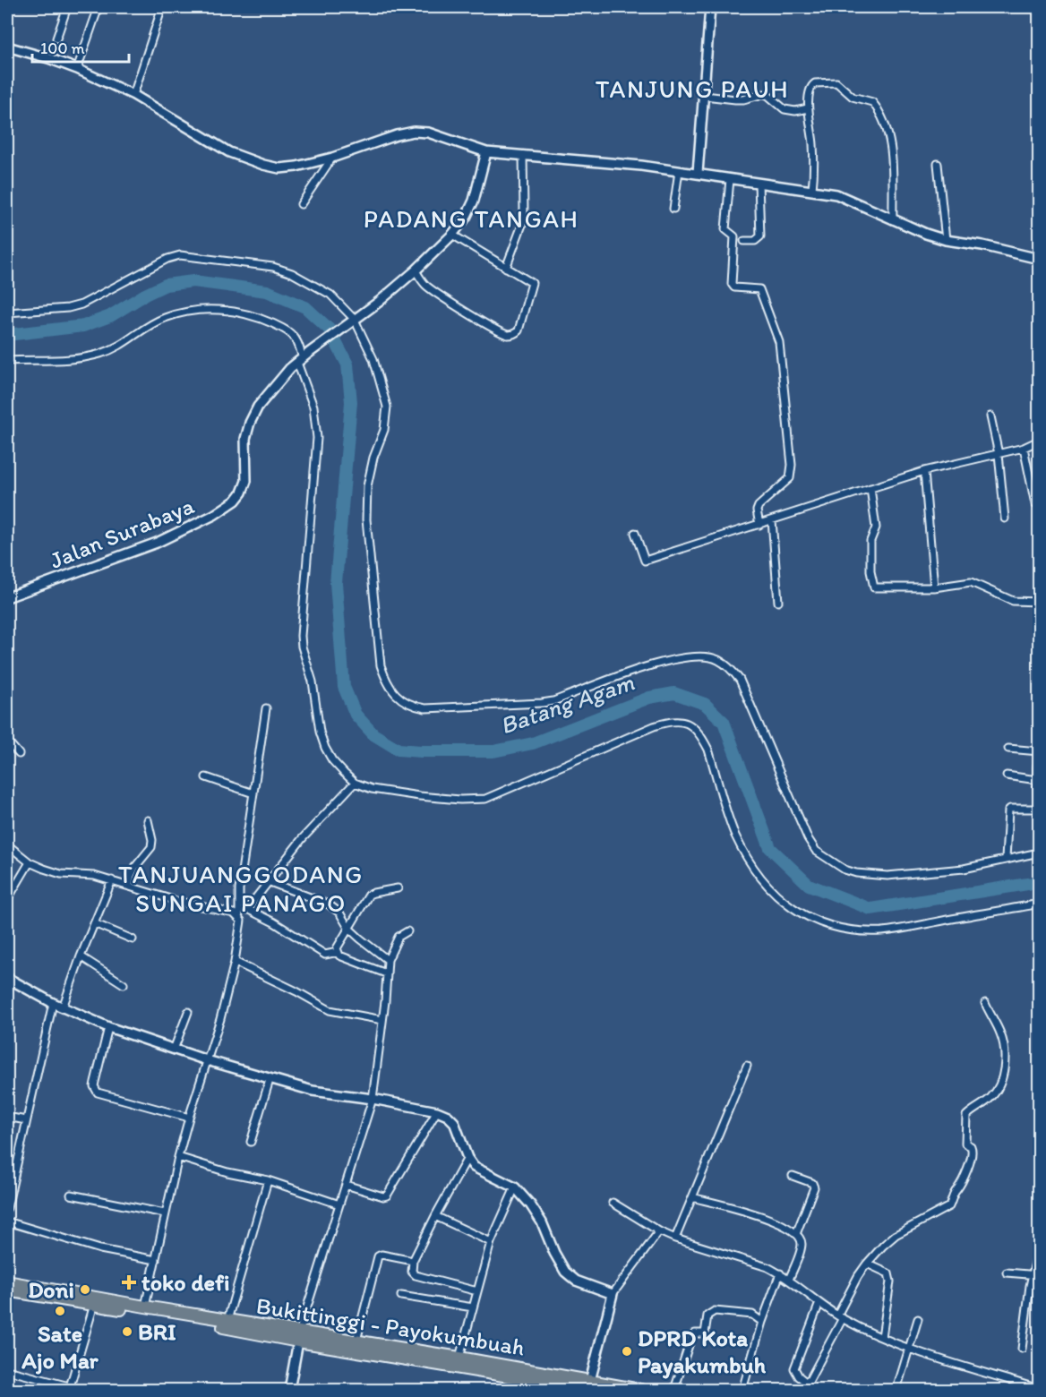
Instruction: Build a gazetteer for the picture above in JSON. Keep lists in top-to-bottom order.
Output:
{
  "streets": {
    "highway": ["Bukittinggi - Payokumbuah"],
    "street": ["Jalan Surabaya"]
  },
  "districts": ["TANJUNG PAUH", "PADANG TANGAH", "TANJUANGGODANG SUNGAI PANAGO"],
  "water": ["Batang Agam"],
  "places": {
    "health": ["toko defi"],
    "other": [
      "Doni",
      "Sate Ajo Mar",
      "BRI",
      "DPRD Kota Payakumbuh"
    ]
  },
  "scale_bar": "100 m"
}
